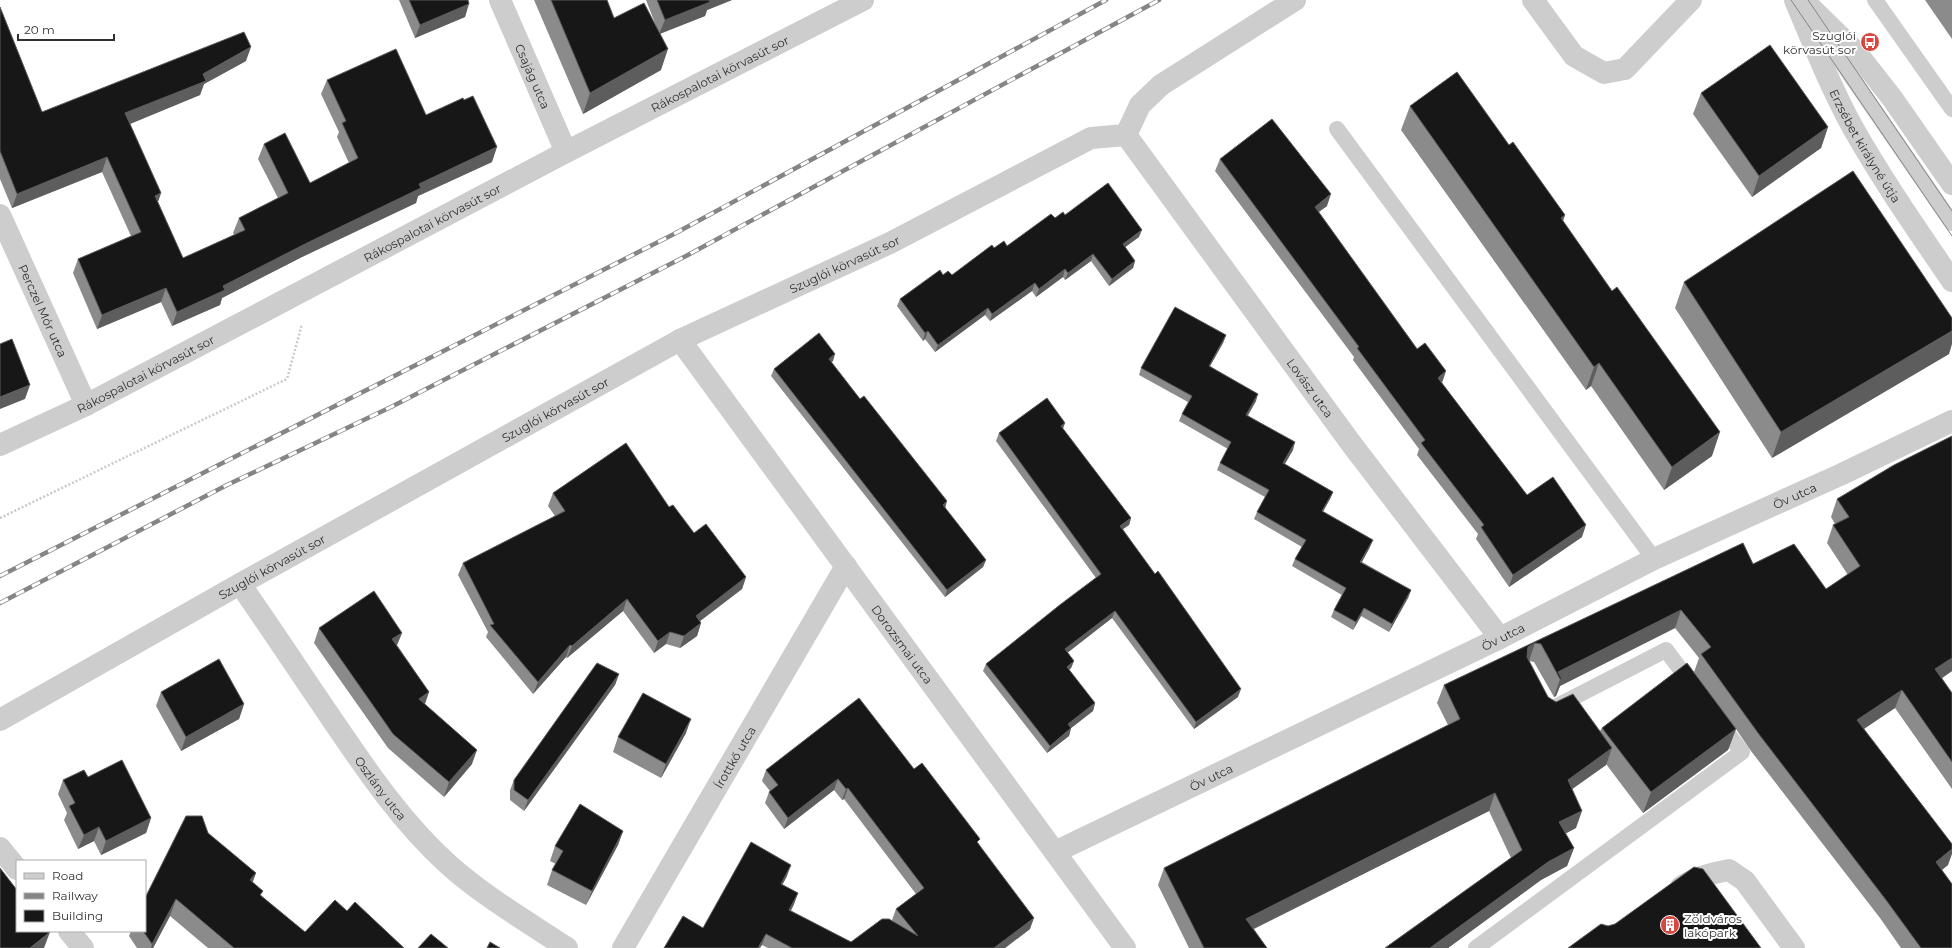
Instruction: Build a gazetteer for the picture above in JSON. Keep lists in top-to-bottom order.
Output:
{
  "streets": {
    "street": [
      "Rákospalotai körvasút sor",
      "Csajág utca",
      "Erzsébet királyné útja",
      "Szuglói körvasút sor",
      "Perczel Mór utca",
      "Lovász utca",
      "Öv utca",
      "Dorozsmai utca",
      "Írottkő utca",
      "Oszlány utca"
    ]
  },
  "crossings": [
    ["Rákospalotai körvasút sor", "Csajág utca"],
    ["Rákospalotai körvasút sor", "Perczel Mór utca"],
    ["Szuglói körvasút sor", "Lovász utca"],
    ["Szuglói körvasút sor", "Dorozsmai utca"],
    ["Szuglói körvasút sor", "Oszlány utca"],
    ["Lovász utca", "Öv utca"],
    ["Öv utca", "Dorozsmai utca"],
    ["Dorozsmai utca", "Írottkő utca"]
  ],
  "places": {
    "bus stop": ["Szuglói körvasút sor"],
    "building": ["Zöldváros lakópark"]
  },
  "legend": ["Road", "Railway", "Building"],
  "scale_bar": "20 m"
}
